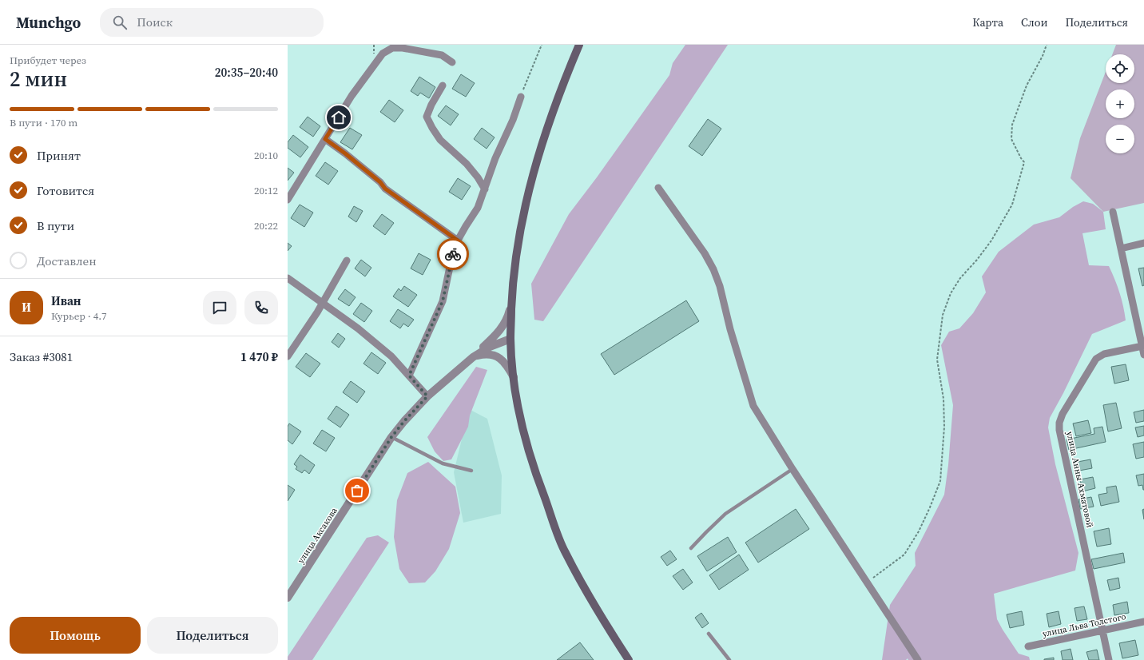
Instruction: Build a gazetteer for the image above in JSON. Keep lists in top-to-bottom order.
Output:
{
  "streets": {
    "street": ["улица Анны Ахматовой", "улица Аксакова", "улица Льва Толстого"]
  },
  "crossings": [
    ["улица Анны Ахматовой", "улица Льва Толстого"]
  ],
  "page": {
    "header": "Munchgo",
    "search": "Поиск",
    "nav": ["Карта", "Слои", "Поделиться"],
    "heading": ["2 мин", "Прибудет через", "20:35–20:40"],
    "panel": [
      "Иван",
      "Курьер · 4.7",
      "Заказ #3081",
      "1 470 ₽"
    ],
    "map_buttons": ["+", "−"],
    "bar": "В пути · 170 m",
    "list": [
      ["Принят", "20:10"],
      ["Готовится", "20:12"],
      ["В пути", "20:22"],
      "Доставлен"
    ],
    "round": "И",
    "buttons": ["Помощь", "Поделиться"]
  }
}
